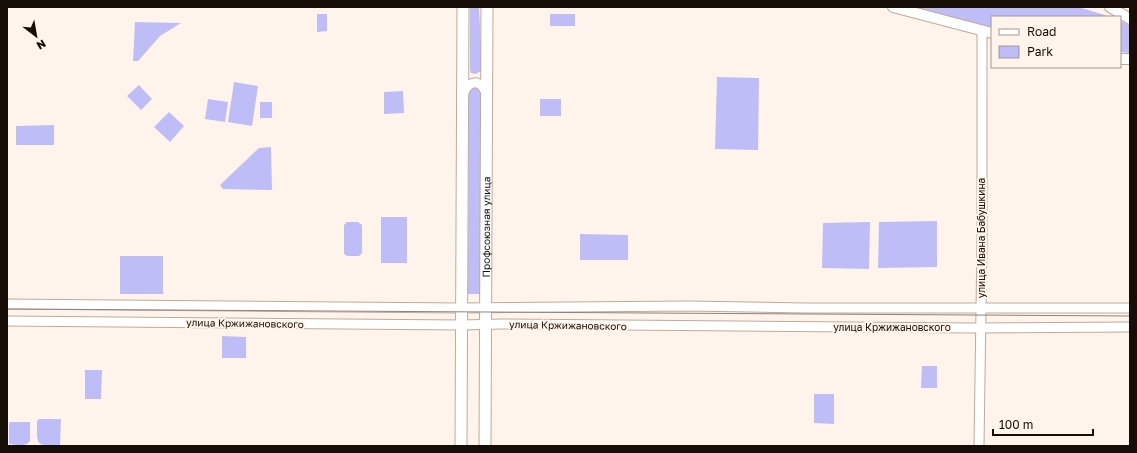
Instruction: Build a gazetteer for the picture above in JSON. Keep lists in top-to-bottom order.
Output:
{
  "streets": {
    "main road": ["Профсоюзная улица"],
    "street": ["улица Ивана Бабушкина", "улица Кржижановского"]
  },
  "crossings": [
    ["Профсоюзная улица", "улица Кржижановского"],
    ["улица Ивана Бабушкина", "улица Кржижановского"]
  ],
  "legend": ["Road", "Park"],
  "scale_bar": "100 m",
  "north": "bottom right"
}
